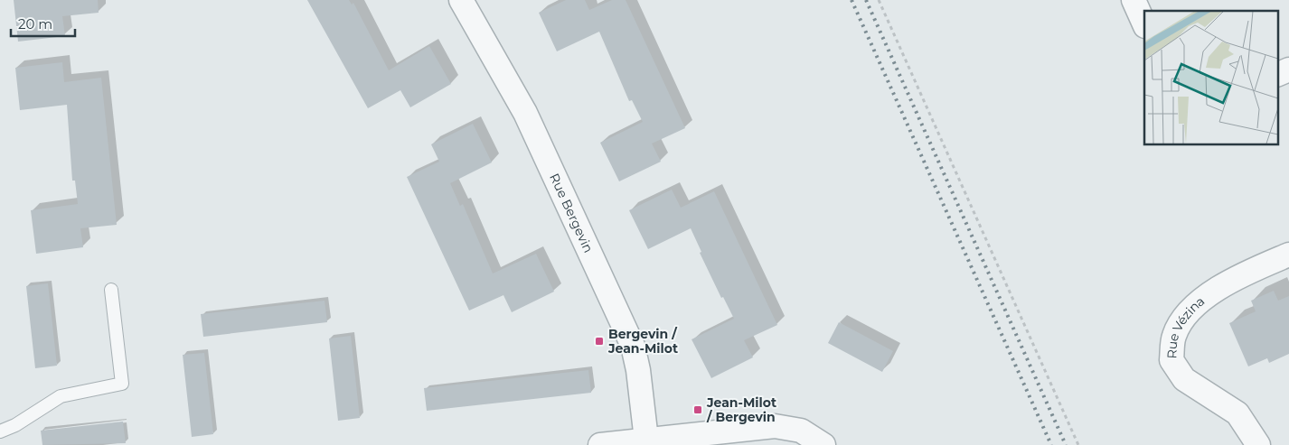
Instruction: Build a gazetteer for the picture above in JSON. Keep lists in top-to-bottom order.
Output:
{
  "streets": {
    "street": ["Rue Bergevin", "Rue Vézina"]
  },
  "places": {
    "transit": ["Bergevin / Jean-Milot", "Jean-Milot / Bergevin"]
  },
  "scale_bar": "20 m"
}
